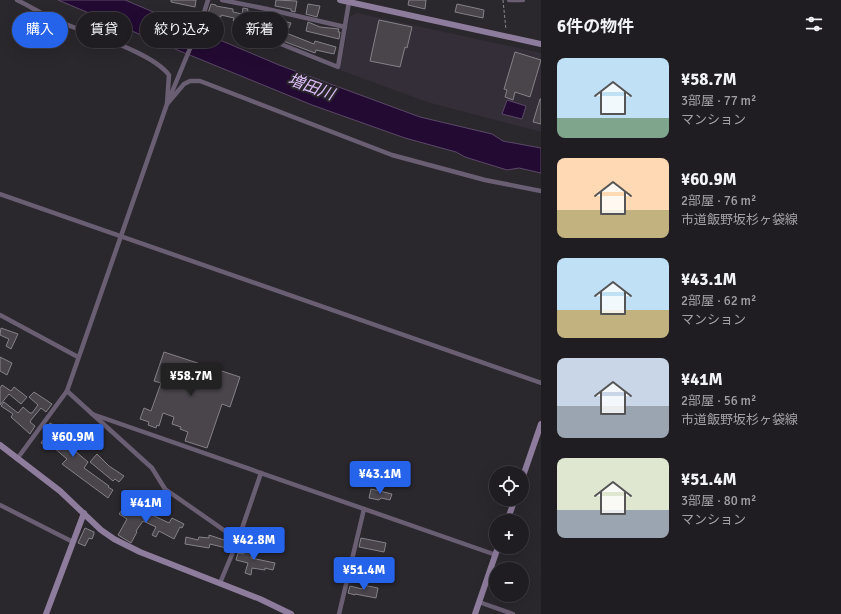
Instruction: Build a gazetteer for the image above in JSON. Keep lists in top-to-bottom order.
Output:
{
  "water": ["増田川"],
  "page": {
    "heading": "6件の物件",
    "chip": [
      "購入",
      "賃貸",
      "絞り込み",
      "新着"
    ],
    "list": [
      {
        "name": "¥58.7M",
        "note": "3部屋 · 77 m² · マンション"
      },
      {
        "name": "¥60.9M",
        "note": "2部屋 · 76 m² · 市道飯野坂杉ヶ袋線"
      },
      {
        "name": "¥43.1M",
        "note": "2部屋 · 62 m² · マンション"
      },
      {
        "name": "¥41M",
        "note": "2部屋 · 56 m² · 市道飯野坂杉ヶ袋線"
      },
      {
        "name": "¥51.4M",
        "note": "3部屋 · 80 m² · マンション"
      }
    ],
    "price": [
      "¥58.7M",
      "¥60.9M",
      "¥43.1M",
      "¥41M",
      "¥42.8M",
      "¥51.4M"
    ],
    "map_buttons": ["+", "−"]
  }
}
